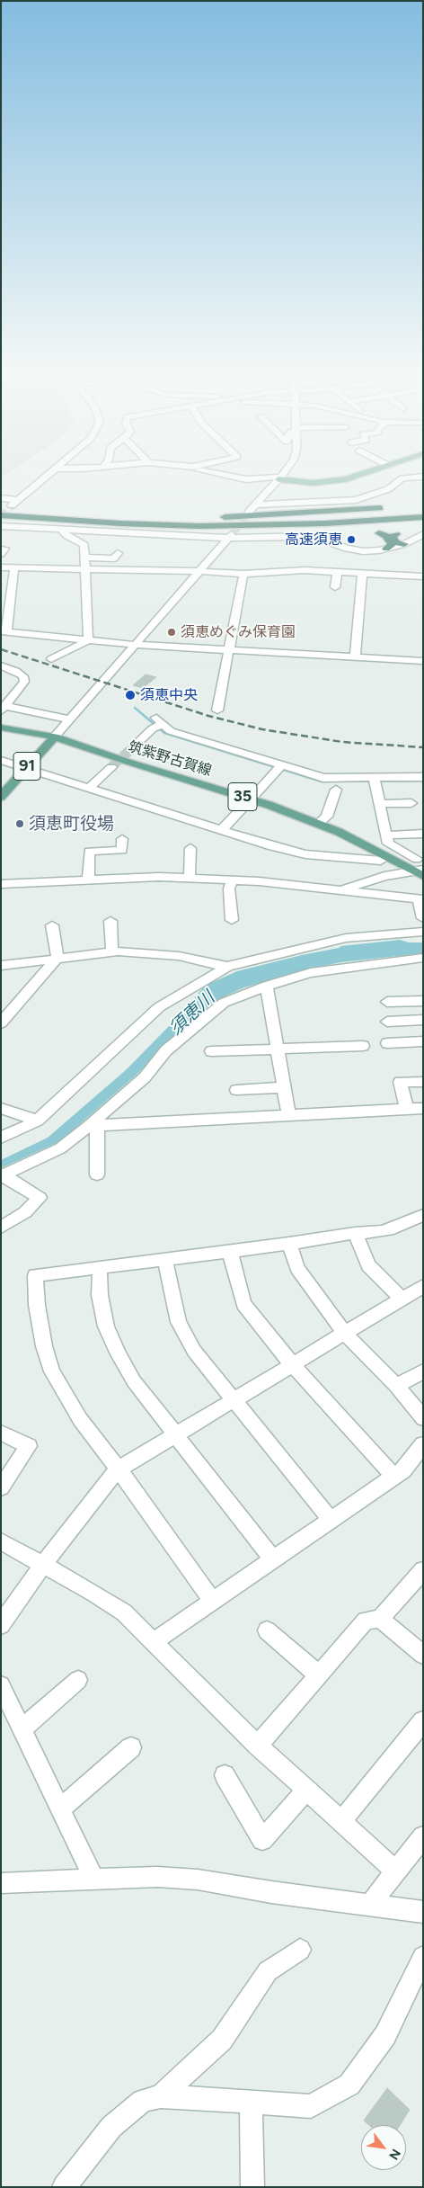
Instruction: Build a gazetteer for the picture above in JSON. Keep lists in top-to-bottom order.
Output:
{
  "streets": {
    "main road": ["筑紫野古賀線", "91", "35"]
  },
  "crossings": [
    ["筑紫野古賀線", "91"]
  ],
  "water": ["須恵川"],
  "places": [
    "高速須恵",
    "須恵めぐみ保育園",
    "須恵中央",
    "須恵町役場"
  ],
  "north": "bottom right"
}
